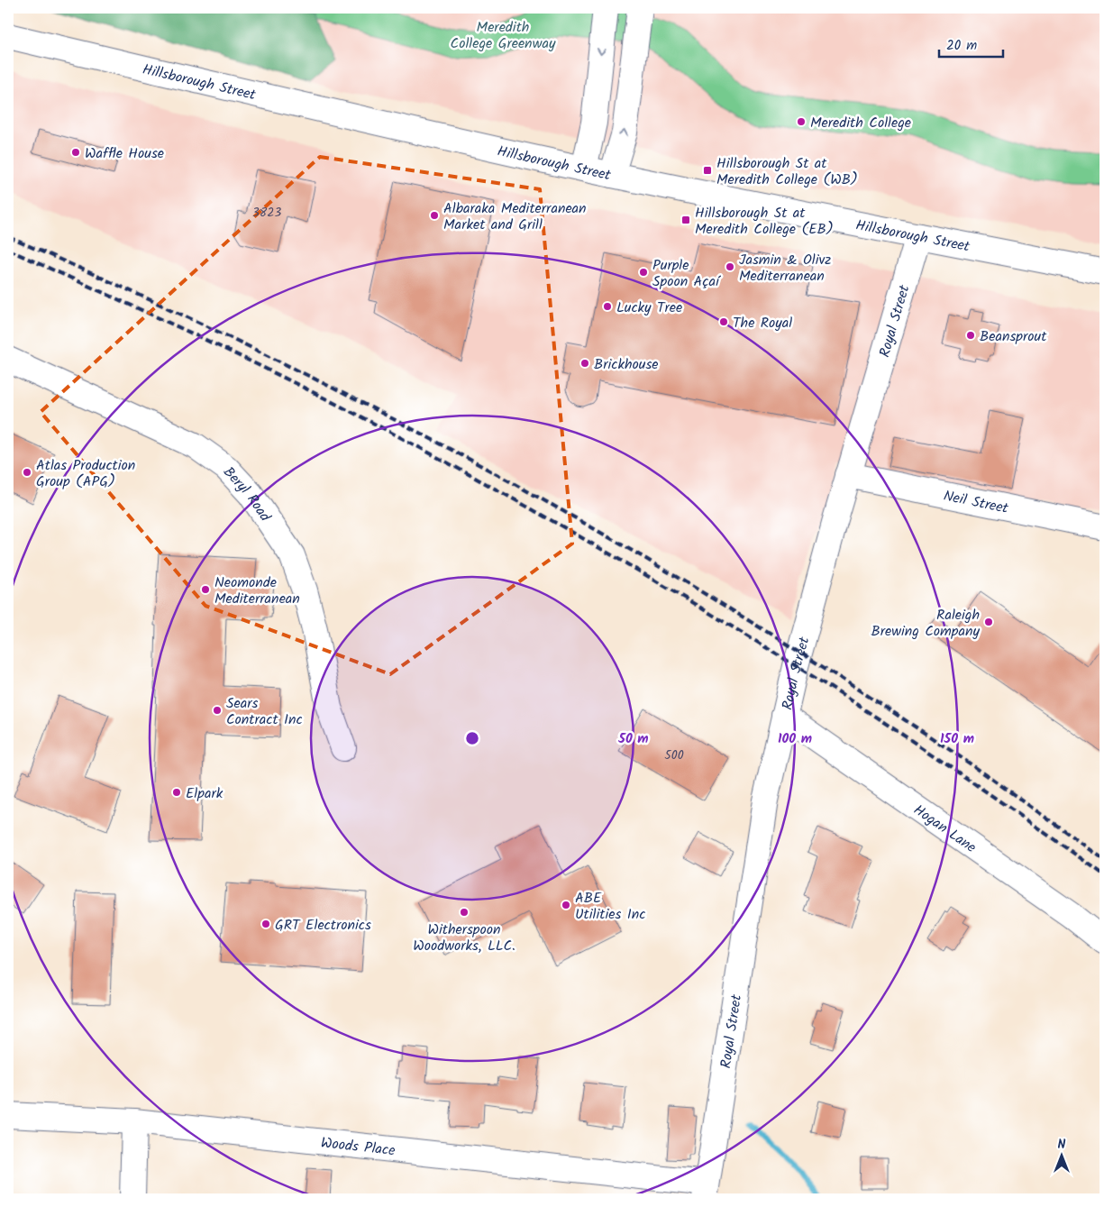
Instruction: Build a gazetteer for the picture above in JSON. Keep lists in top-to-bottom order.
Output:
{
  "streets": {
    "street": [
      "Hillsborough Street",
      "Royal Street",
      "Beryl Road",
      "Neil Street",
      "Hogan Lane",
      "Woods Place"
    ]
  },
  "crossings": [
    ["Hillsborough Street", "Royal Street"],
    ["Royal Street", "Neil Street"],
    ["Royal Street", "Hogan Lane"],
    ["Royal Street", "Woods Place"]
  ],
  "parks": ["Meredith College Greenway"],
  "places": {
    "other": [
      "Meredith College",
      "Waffle House",
      "Albaraka Mediterranean Market and Grill",
      "Jasmin & Olivz Mediterranean",
      "Purple Spoon Açaí",
      "Lucky Tree",
      "The Royal",
      "Beansprout",
      "Brickhouse",
      "Atlas Production Group (APG)",
      "Neomonde Mediterranean",
      "Raleigh Brewing Company",
      "Sears Contract Inc",
      "Elpark",
      "ABE Utilities Inc",
      "Witherspoon Woodworks, LLC.",
      "GRT Electronics"
    ],
    "transit": ["Hillsborough St at Meredith College (WB)", "Hillsborough St at Meredith College (EB)"]
  },
  "house_numbers": ["3823", "500"],
  "scale_bar": "20 m",
  "north": "top",
  "rings": ["50 m", "100 m", "150 m"]
}
